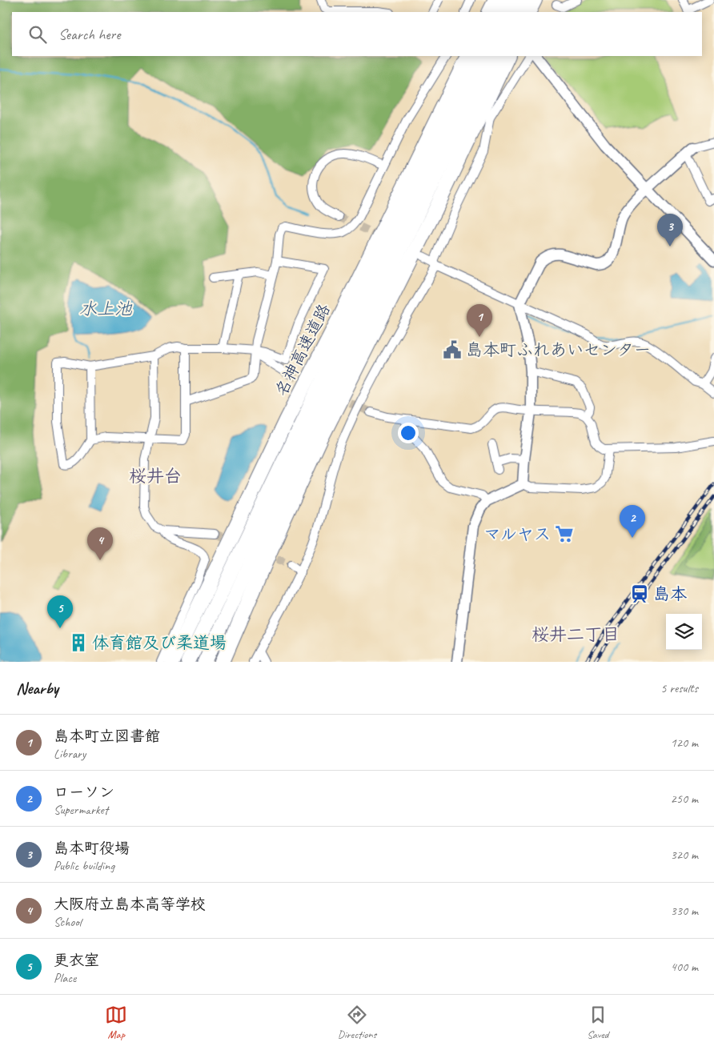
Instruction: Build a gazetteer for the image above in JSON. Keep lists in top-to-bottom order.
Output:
{
  "streets": {
    "highway": ["名神高速道路"]
  },
  "districts": ["桜井台", "桜井二丁目"],
  "water": ["水上池"],
  "places": {
    "public building": ["島本町ふれあいセンター"],
    "supermarket": ["マルヤス"],
    "station": ["島本"],
    "building": ["体育館及び柔道場"]
  },
  "page": {
    "search": "Search here",
    "pins": [
      "3",
      "1",
      "2",
      "4",
      "5"
    ],
    "heading": ["Nearby", "5 results"],
    "list": [
      {
        "mark": "1",
        "name": "島本町立図書館",
        "note": "Library",
        "value": "120 m"
      },
      {
        "mark": "2",
        "name": "ローソン",
        "note": "Supermarket",
        "value": "250 m"
      },
      {
        "mark": "3",
        "name": "島本町役場",
        "note": "Public building",
        "value": "320 m"
      },
      {
        "mark": "4",
        "name": "大阪府立島本高等学校",
        "note": "School",
        "value": "330 m"
      },
      {
        "mark": "5",
        "name": "更衣室",
        "note": "Place",
        "value": "400 m"
      }
    ],
    "nav": ["Map", "Directions", "Saved"]
  }
}
